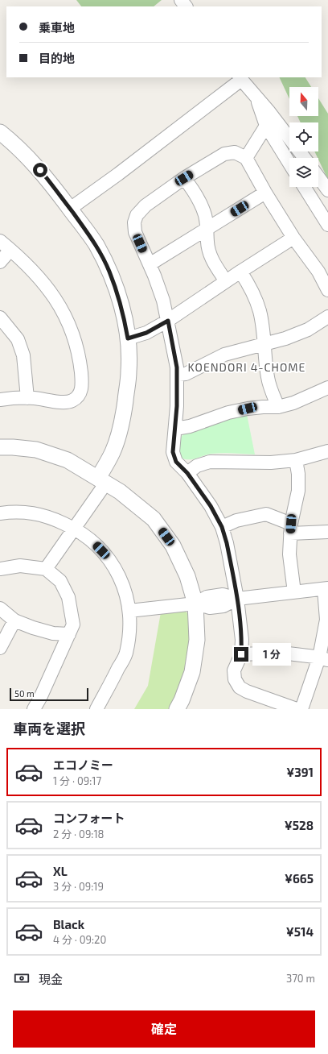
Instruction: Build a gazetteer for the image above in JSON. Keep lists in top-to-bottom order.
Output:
{
  "districts": ["KOENDORI 4-CHOME"],
  "scale_bar": "50 m",
  "north": "top",
  "page": {
    "banner": ["乗車地", "目的地"],
    "bubble": "1 分",
    "scale": "50 m",
    "heading": "車両を選択",
    "list": [
      {
        "name": "エコノミー",
        "note": "1 分 · 09:17",
        "value": "¥391"
      },
      {
        "name": "コンフォート",
        "note": "2 分 · 09:18",
        "value": "¥528"
      },
      {
        "name": "XL",
        "note": "3 分 · 09:19",
        "value": "¥665"
      },
      {
        "name": "Black",
        "note": "4 分 · 09:20",
        "value": "¥514"
      }
    ],
    "pay": ["現金", "370 m"],
    "buttons": "確定"
  }
}
